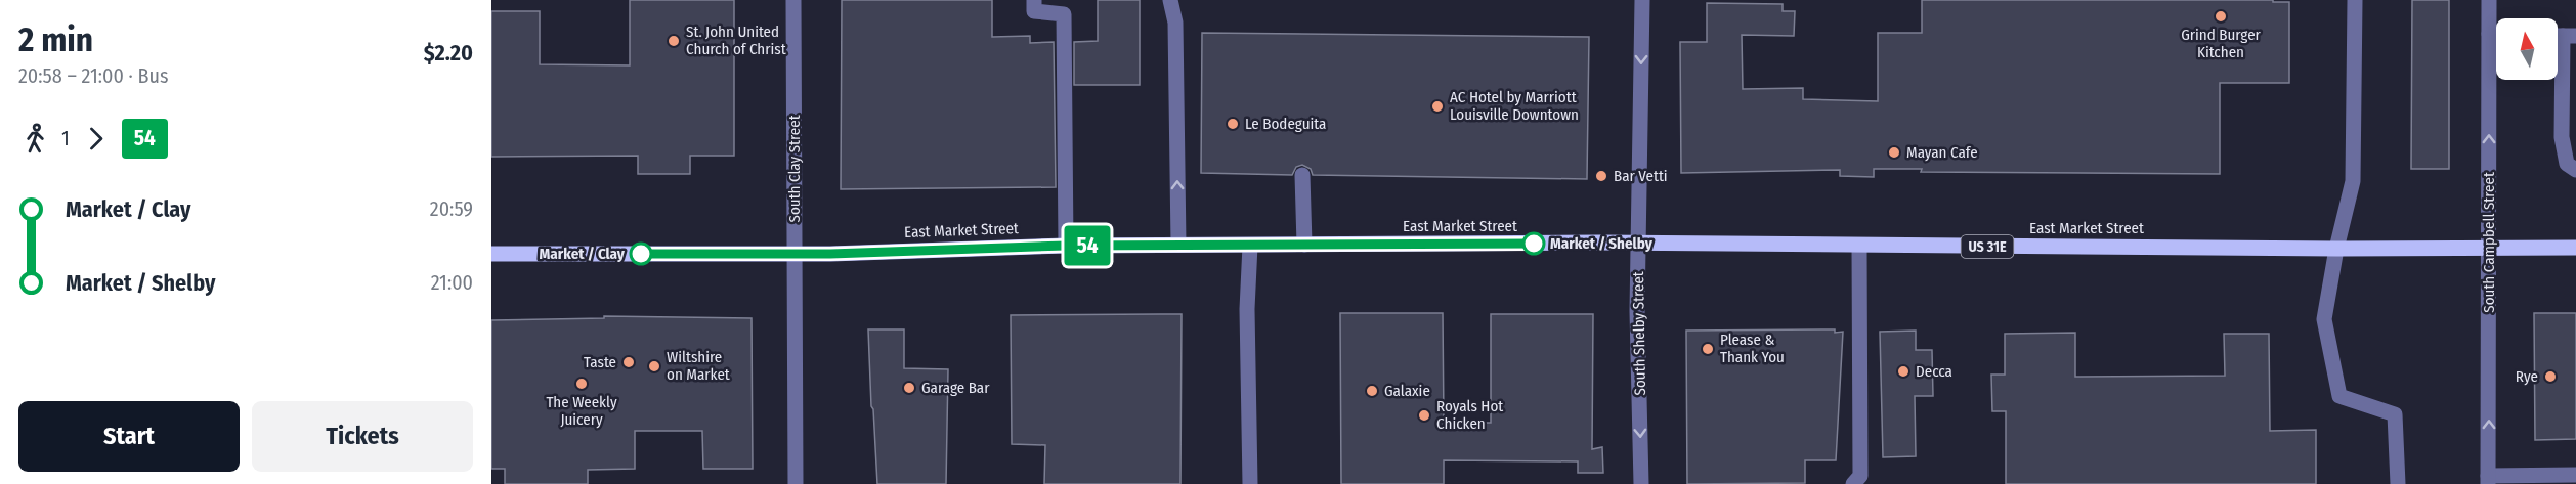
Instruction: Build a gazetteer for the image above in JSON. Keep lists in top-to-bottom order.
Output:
{
  "streets": {
    "main road": ["East Market Street", "US 31E"],
    "street": ["South Clay Street", "South Campbell Street", "South Shelby Street"]
  },
  "crossings": [
    ["South Clay Street", "East Market Street"],
    ["East Market Street", "South Campbell Street"],
    ["East Market Street", "South Shelby Street"]
  ],
  "one_way": ["South Shelby Street"],
  "places": [
    "Grind Burger Kitchen",
    "St. John United Church of Christ",
    "AC Hotel by Marriott Louisville Downtown",
    "Le Bodeguita",
    "Mayan Cafe",
    "Bar Vetti",
    "Market / Shelby",
    "Market / Clay",
    "Please & Thank You",
    "Taste",
    "Wiltshire on Market",
    "Decca",
    "Rye",
    "The Weekly Juicery",
    "Garage Bar",
    "Galaxie",
    "Royals Hot Chicken"
  ],
  "lines": ["bus line 54"],
  "north": "top",
  "page": {
    "heading": ["2 min", "20:58 – 21:00 · Bus", "$2.20"],
    "on_map": "54",
    "legs": ["1", "54"],
    "list": [
      {
        "name": "Market / Clay",
        "value": "20:59"
      },
      {
        "name": "Market / Shelby",
        "value": "21:00"
      }
    ],
    "buttons": ["Start", "Tickets"]
  }
}
